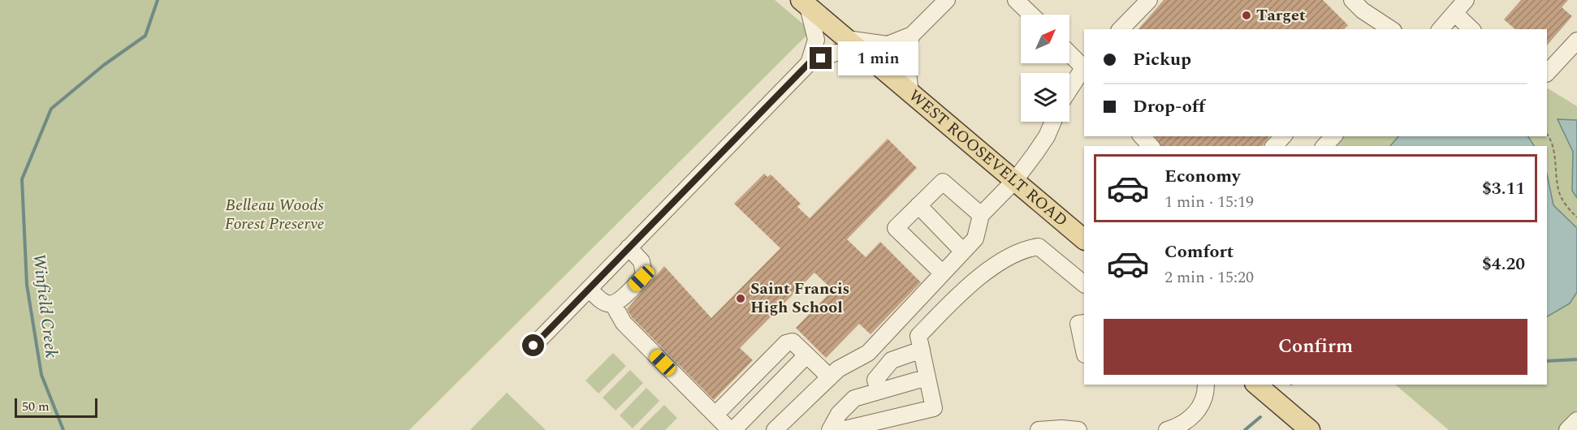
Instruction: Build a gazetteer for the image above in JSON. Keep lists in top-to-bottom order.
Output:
{
  "streets": {
    "main road": ["WEST ROOSEVELT ROAD"]
  },
  "water": ["Winfield Creek"],
  "parks": ["Belleau Woods Forest Preserve"],
  "places": ["Target", "Saint Francis High School"],
  "scale_bar": "50 m",
  "north": "top right",
  "page": {
    "banner": ["Pickup", "Drop-off"],
    "bubble": "1 min",
    "list": [
      {
        "name": "Economy",
        "note": "1 min · 15:19",
        "value": "$3.11"
      },
      {
        "name": "Comfort",
        "note": "2 min · 15:20",
        "value": "$4.20"
      }
    ],
    "buttons": "Confirm",
    "scale": "50 m"
  }
}
